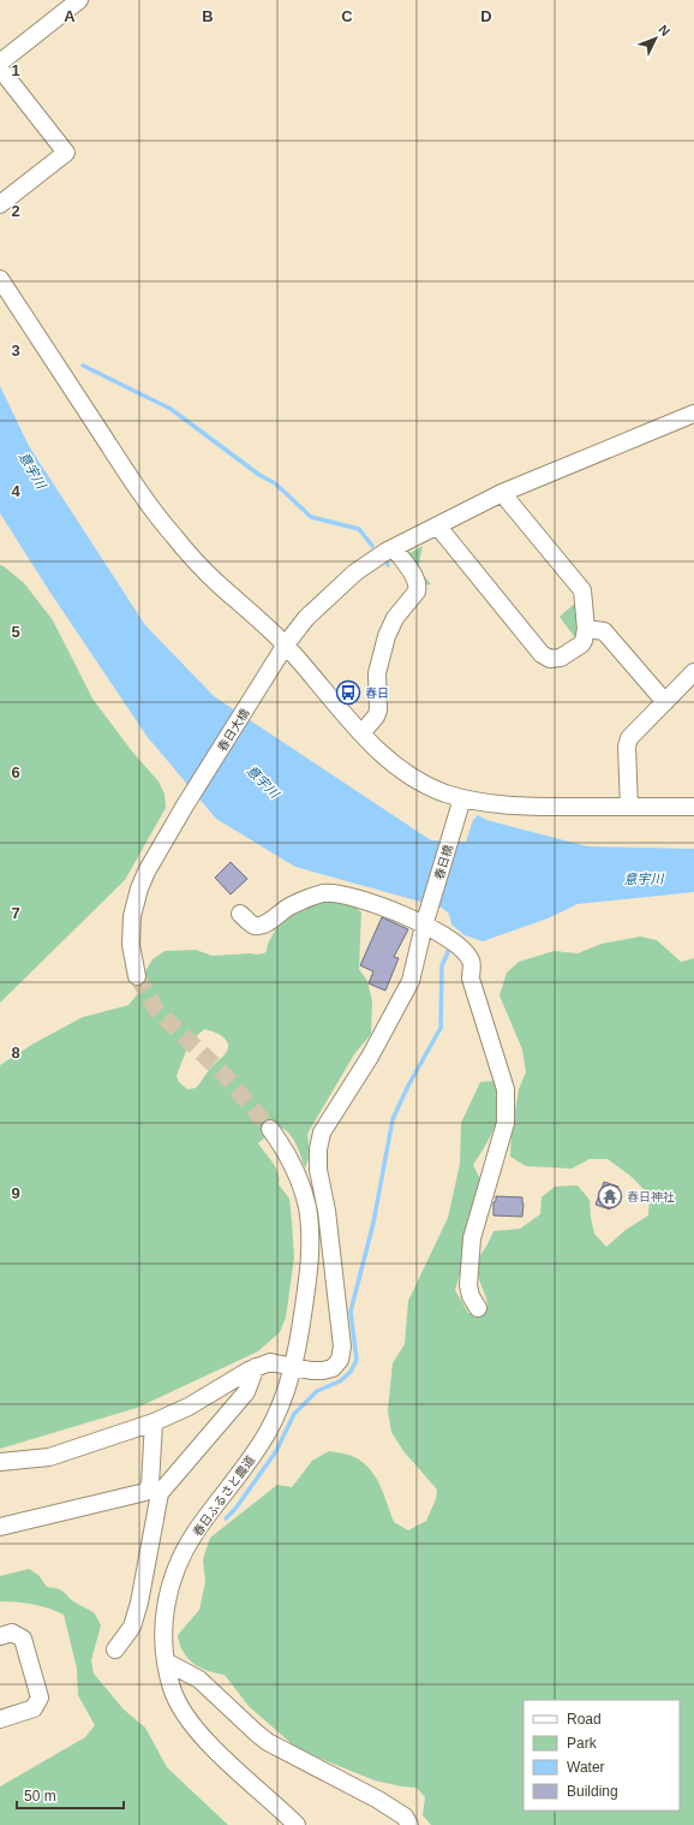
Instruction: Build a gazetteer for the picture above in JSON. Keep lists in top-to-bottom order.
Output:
{
  "streets": {
    "street": ["春日大橋", "春日橋", "春日ふるさと農道"]
  },
  "crossings": [
    ["春日橋", "春日ふるさと農道"]
  ],
  "water": ["意宇川"],
  "places": {
    "bus stop": ["春日"],
    "temple": ["春日神社"]
  },
  "legend": [
    "Road",
    "Park",
    "Water",
    "Building"
  ],
  "scale_bar": "50 m",
  "north": "top right",
  "grid": {
    "columns": [
      "A",
      "B",
      "C",
      "D"
    ],
    "rows": [
      "1",
      "2",
      "3",
      "4",
      "5",
      "6",
      "7",
      "8",
      "9"
    ]
  }
}
